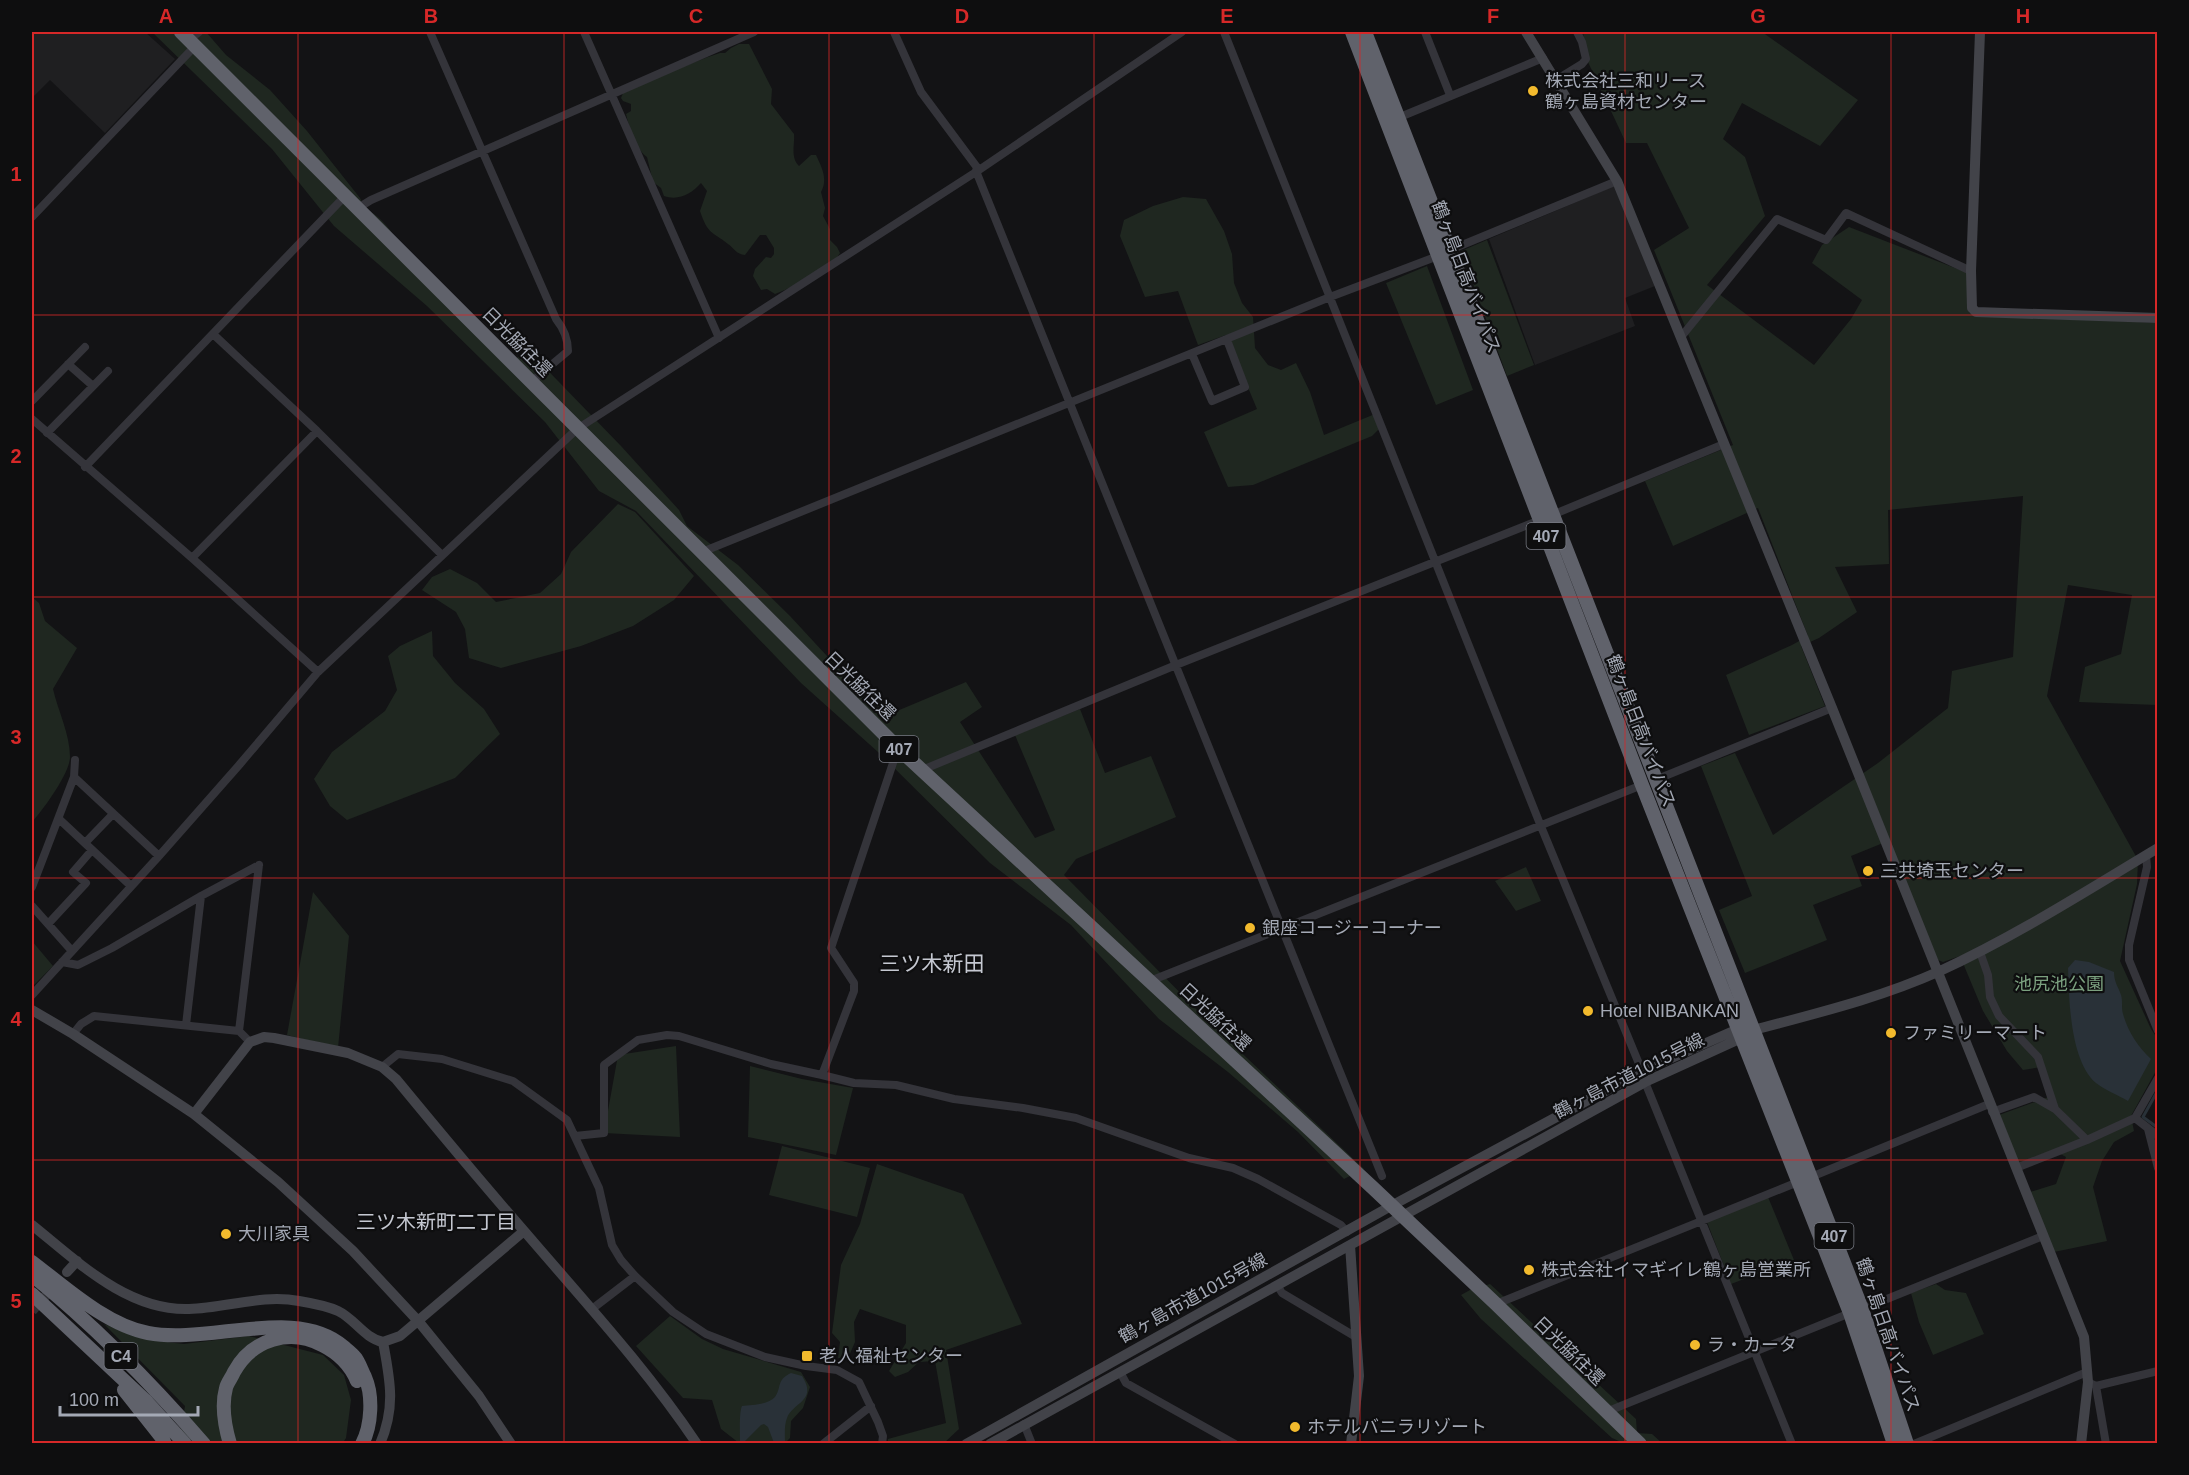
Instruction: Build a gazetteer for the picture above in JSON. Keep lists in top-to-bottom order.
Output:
{
  "streets": {
    "highway": [
      "鶴ヶ島日高バイパス",
      "日光脇往還",
      "407",
      "C4"
    ],
    "street": ["鶴ヶ島市道1015号線"]
  },
  "crossings": [
    ["鶴ヶ島日高バイパス", "鶴ヶ島市道1015号線"],
    ["日光脇往還", "鶴ヶ島市道1015号線"]
  ],
  "districts": ["三ツ木新田", "三ツ木新町二丁目"],
  "parks": ["池尻池公園"],
  "places": {
    "other": [
      "株式会社三和リース 鶴ヶ島資材センター",
      "三共埼玉センター",
      "銀座コージーコーナー",
      "Hotel NIBANKAN",
      "ファミリーマート",
      "大川家具",
      "株式会社イマギイレ鶴ヶ島営業所",
      "ラ・カータ",
      "ホテルバニラリゾート"
    ],
    "transit": ["老人福祉センター"]
  },
  "scale_bar": "100 m",
  "grid": {
    "columns": [
      "A",
      "B",
      "C",
      "D",
      "E",
      "F",
      "G",
      "H"
    ],
    "rows": [
      "1",
      "2",
      "3",
      "4",
      "5"
    ]
  }
}
